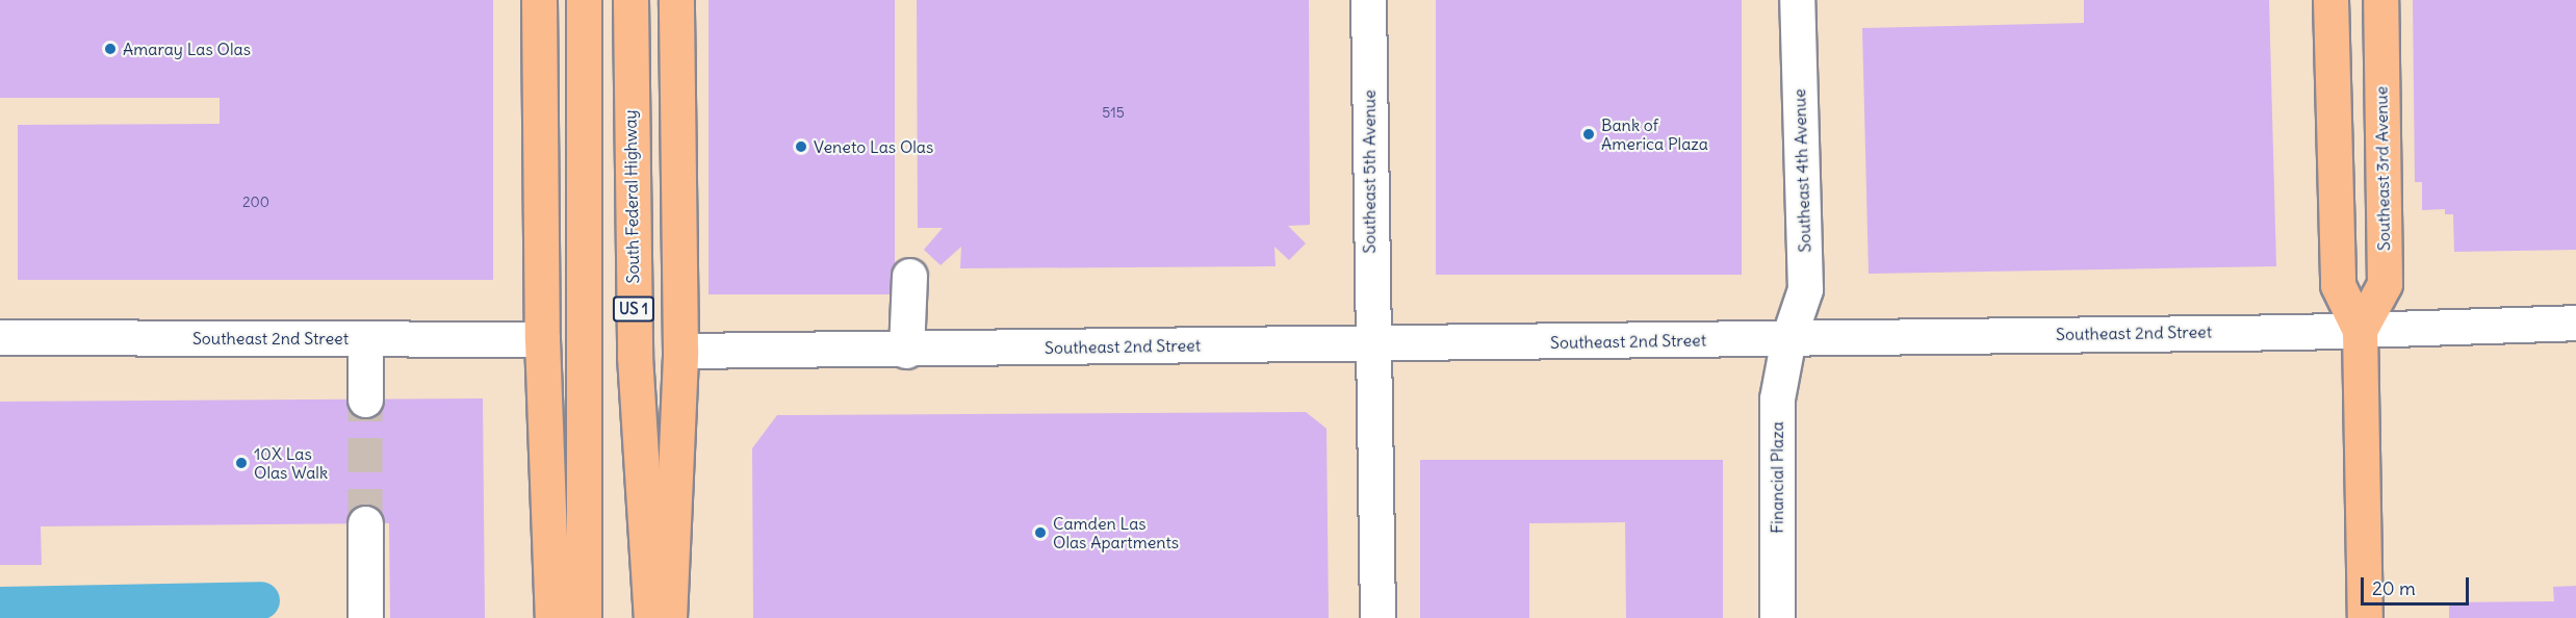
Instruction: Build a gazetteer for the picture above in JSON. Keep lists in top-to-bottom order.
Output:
{
  "streets": {
    "main road": ["Southeast 3rd Avenue", "South Federal Highway", "US 1"],
    "street": [
      "Southeast 4th Avenue",
      "Southeast 5th Avenue",
      "Southeast 2nd Street",
      "Financial Plaza"
    ]
  },
  "crossings": [
    ["Southeast 3rd Avenue", "Southeast 2nd Street"],
    ["Southeast 4th Avenue", "Southeast 2nd Street"],
    ["Southeast 4th Avenue", "Financial Plaza"],
    ["Southeast 5th Avenue", "Southeast 2nd Street"],
    ["Southeast 2nd Street", "Financial Plaza"]
  ],
  "places": [
    "Amaray Las Olas",
    "Bank of America Plaza",
    "Veneto Las Olas",
    "10X Las Olas Walk",
    "Camden Las Olas Apartments"
  ],
  "house_numbers": ["515", "200"],
  "scale_bar": "20 m"
}
